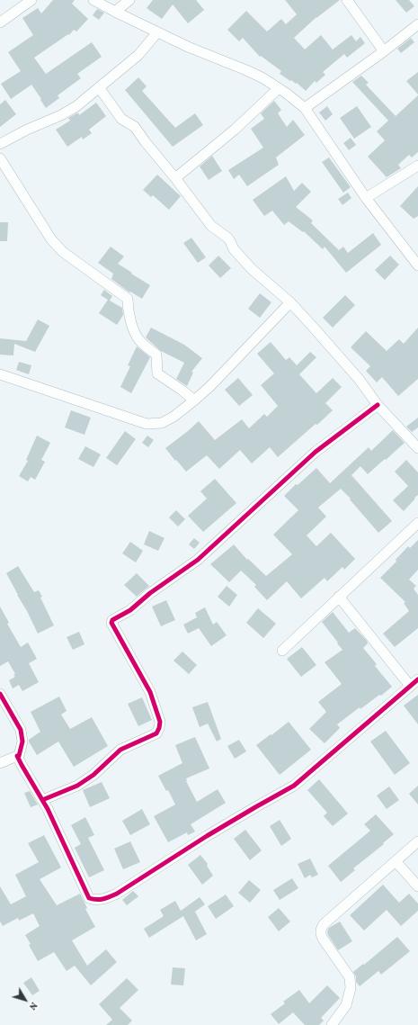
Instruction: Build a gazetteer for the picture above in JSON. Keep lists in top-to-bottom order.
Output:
{
  "north": "bottom right"
}
